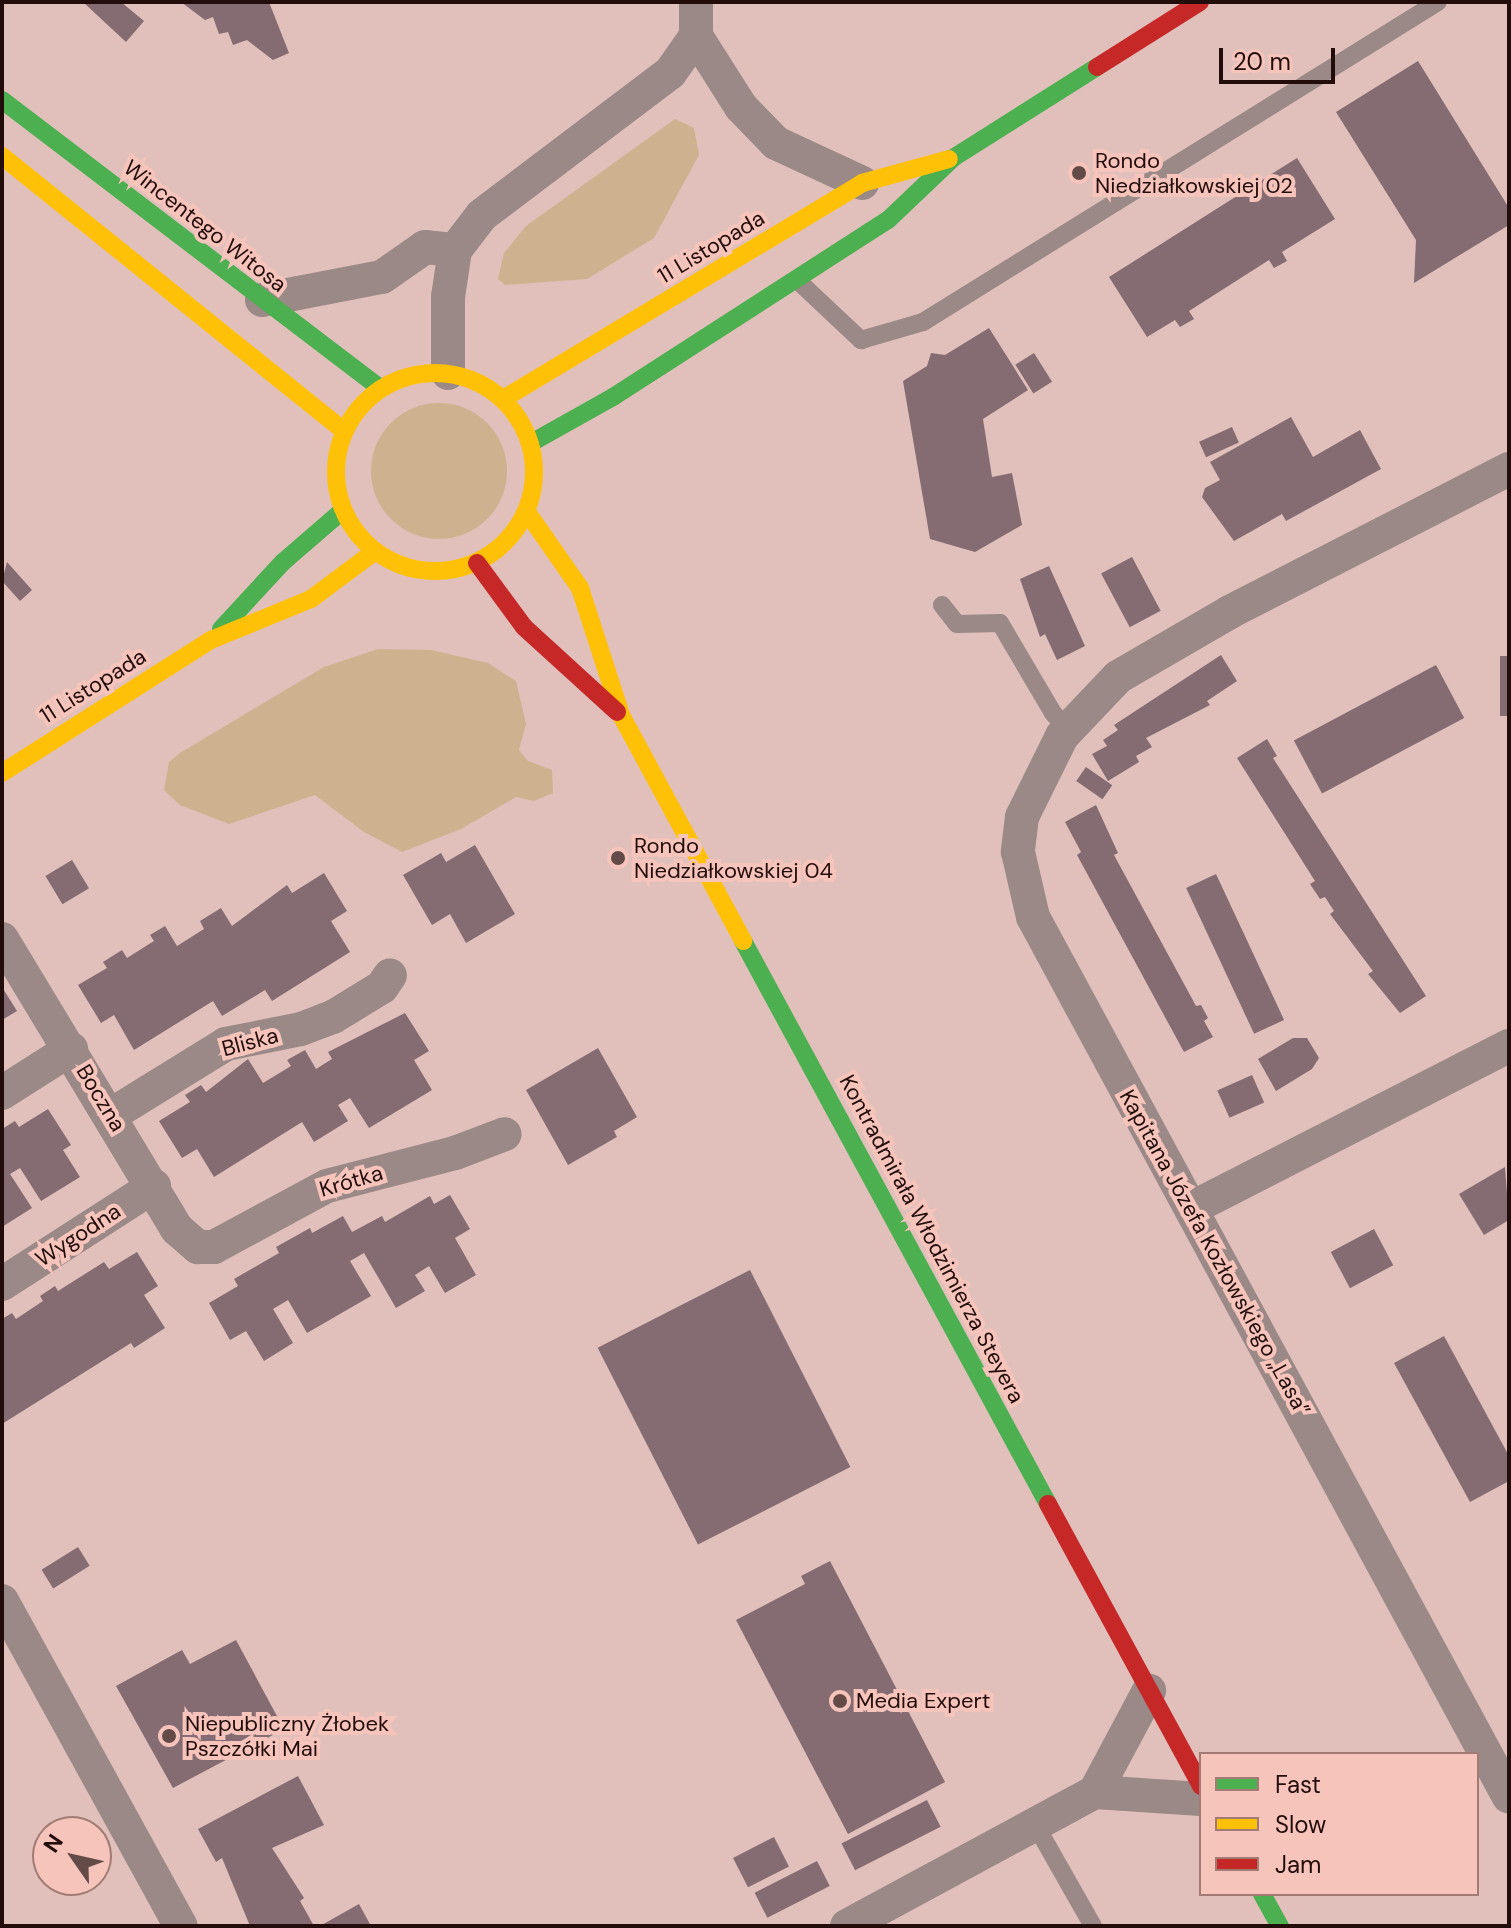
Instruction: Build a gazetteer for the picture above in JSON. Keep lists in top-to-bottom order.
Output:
{
  "streets": {
    "main road": ["Wincentego Witosa", "11 Listopada", "Kontradmirała Włodzimierza Steyera"],
    "street": [
      "Bliska",
      "Boczna",
      "Krótka",
      "Wygodna",
      "Kapitana Józefa Kozłowskiego „Lasa”"
    ]
  },
  "crossings": [
    ["Wincentego Witosa", "11 Listopada"],
    ["Wincentego Witosa", "Kontradmirała Włodzimierza Steyera"],
    ["11 Listopada", "Kontradmirała Włodzimierza Steyera"],
    ["Bliska", "Boczna"],
    ["Boczna", "Krótka"],
    ["Boczna", "Wygodna"]
  ],
  "places": [
    "Rondo Niedziałkowskiej 02",
    "Rondo Niedziałkowskiej 04",
    "Media Expert",
    "Niepubliczny Żłobek Pszczółki Mai"
  ],
  "legend": ["Fast", "Slow", "Jam"],
  "scale_bar": "20 m",
  "north": "top left"
}
